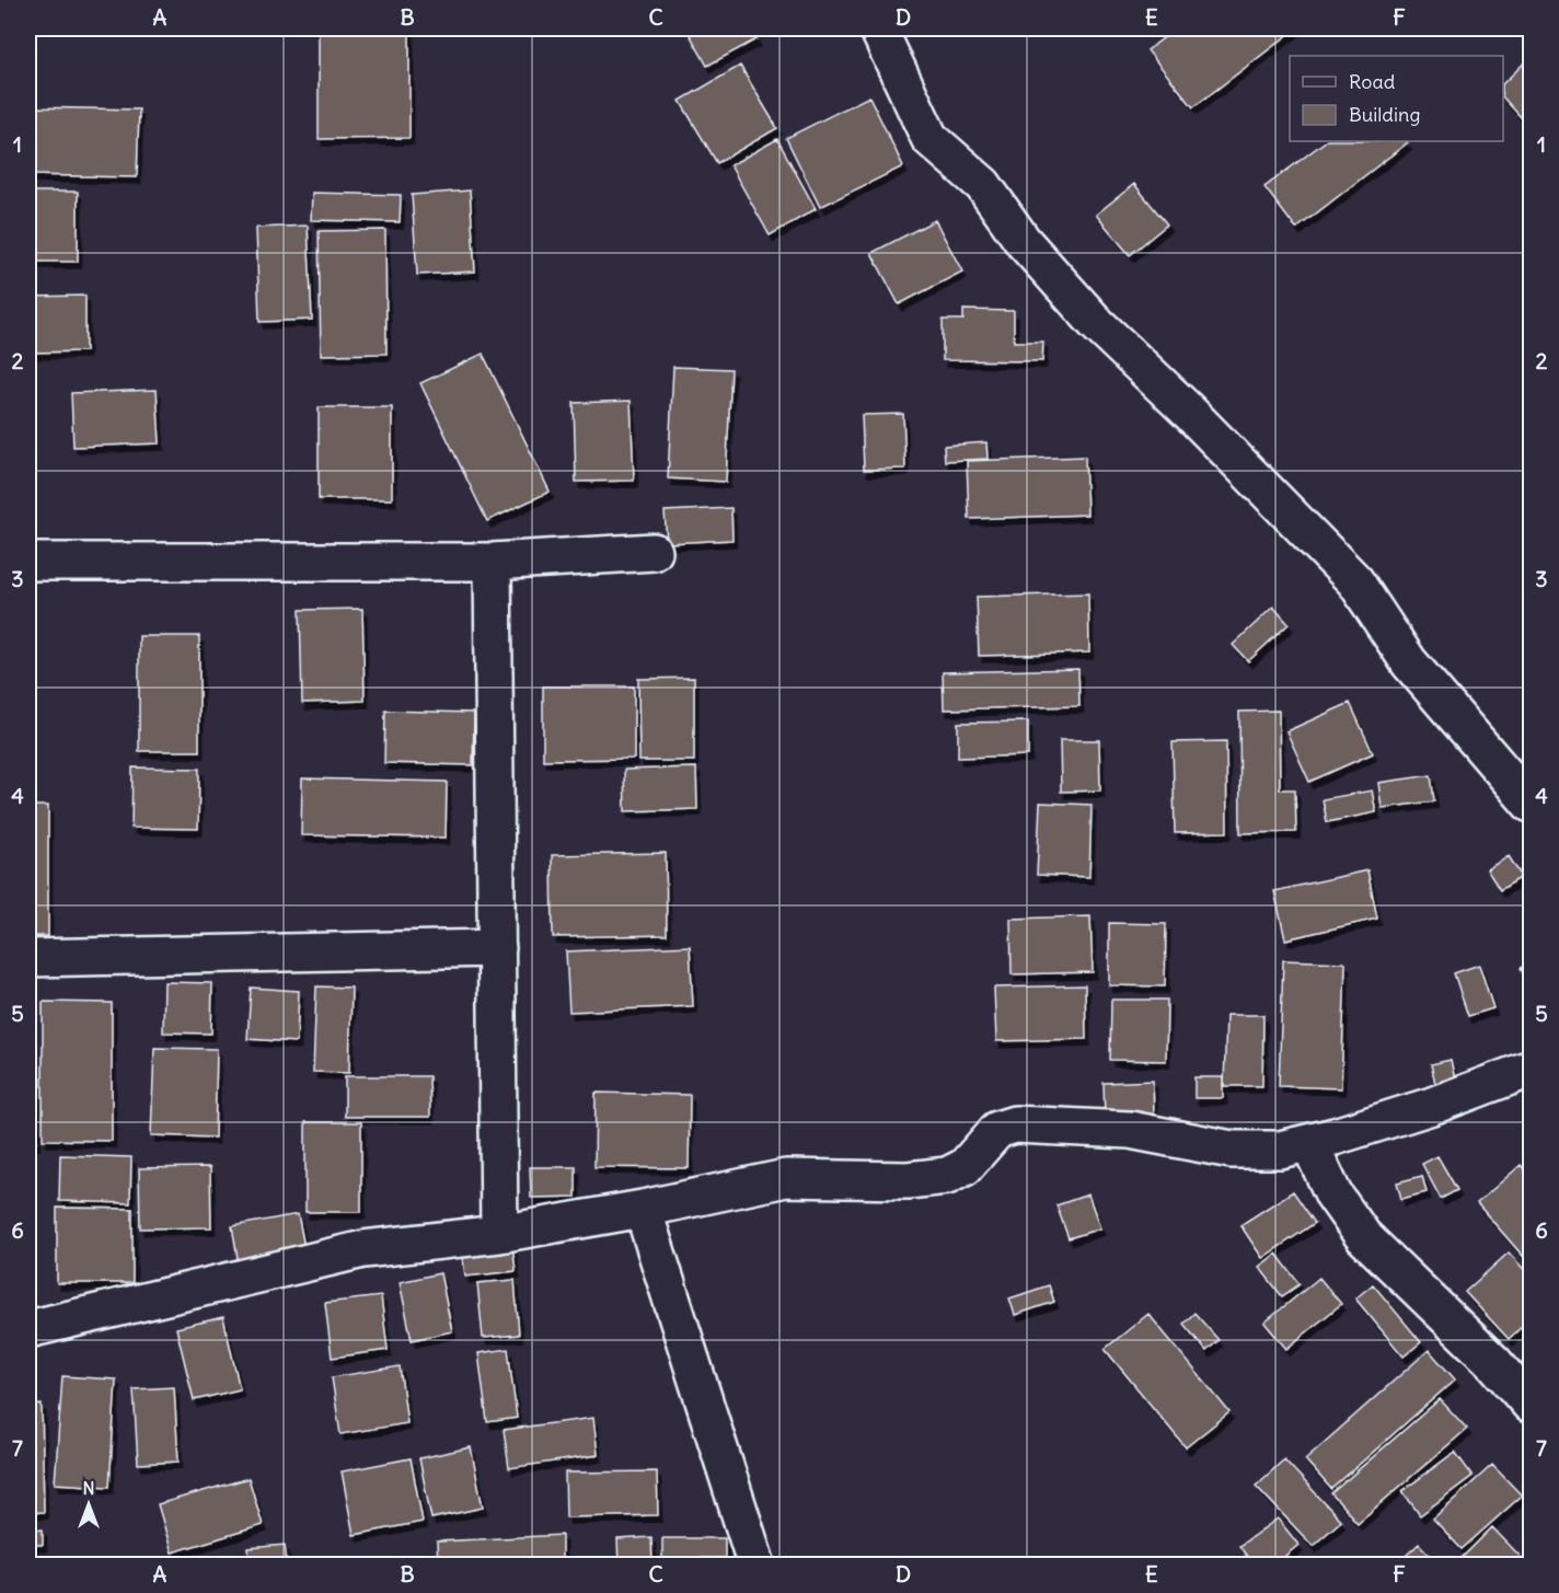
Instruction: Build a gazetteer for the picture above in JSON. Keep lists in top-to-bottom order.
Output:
{
  "legend": ["Road", "Building"],
  "north": "top",
  "grid": {
    "columns": [
      "A",
      "B",
      "C",
      "D",
      "E",
      "F"
    ],
    "rows": [
      "1",
      "2",
      "3",
      "4",
      "5",
      "6",
      "7"
    ]
  }
}
